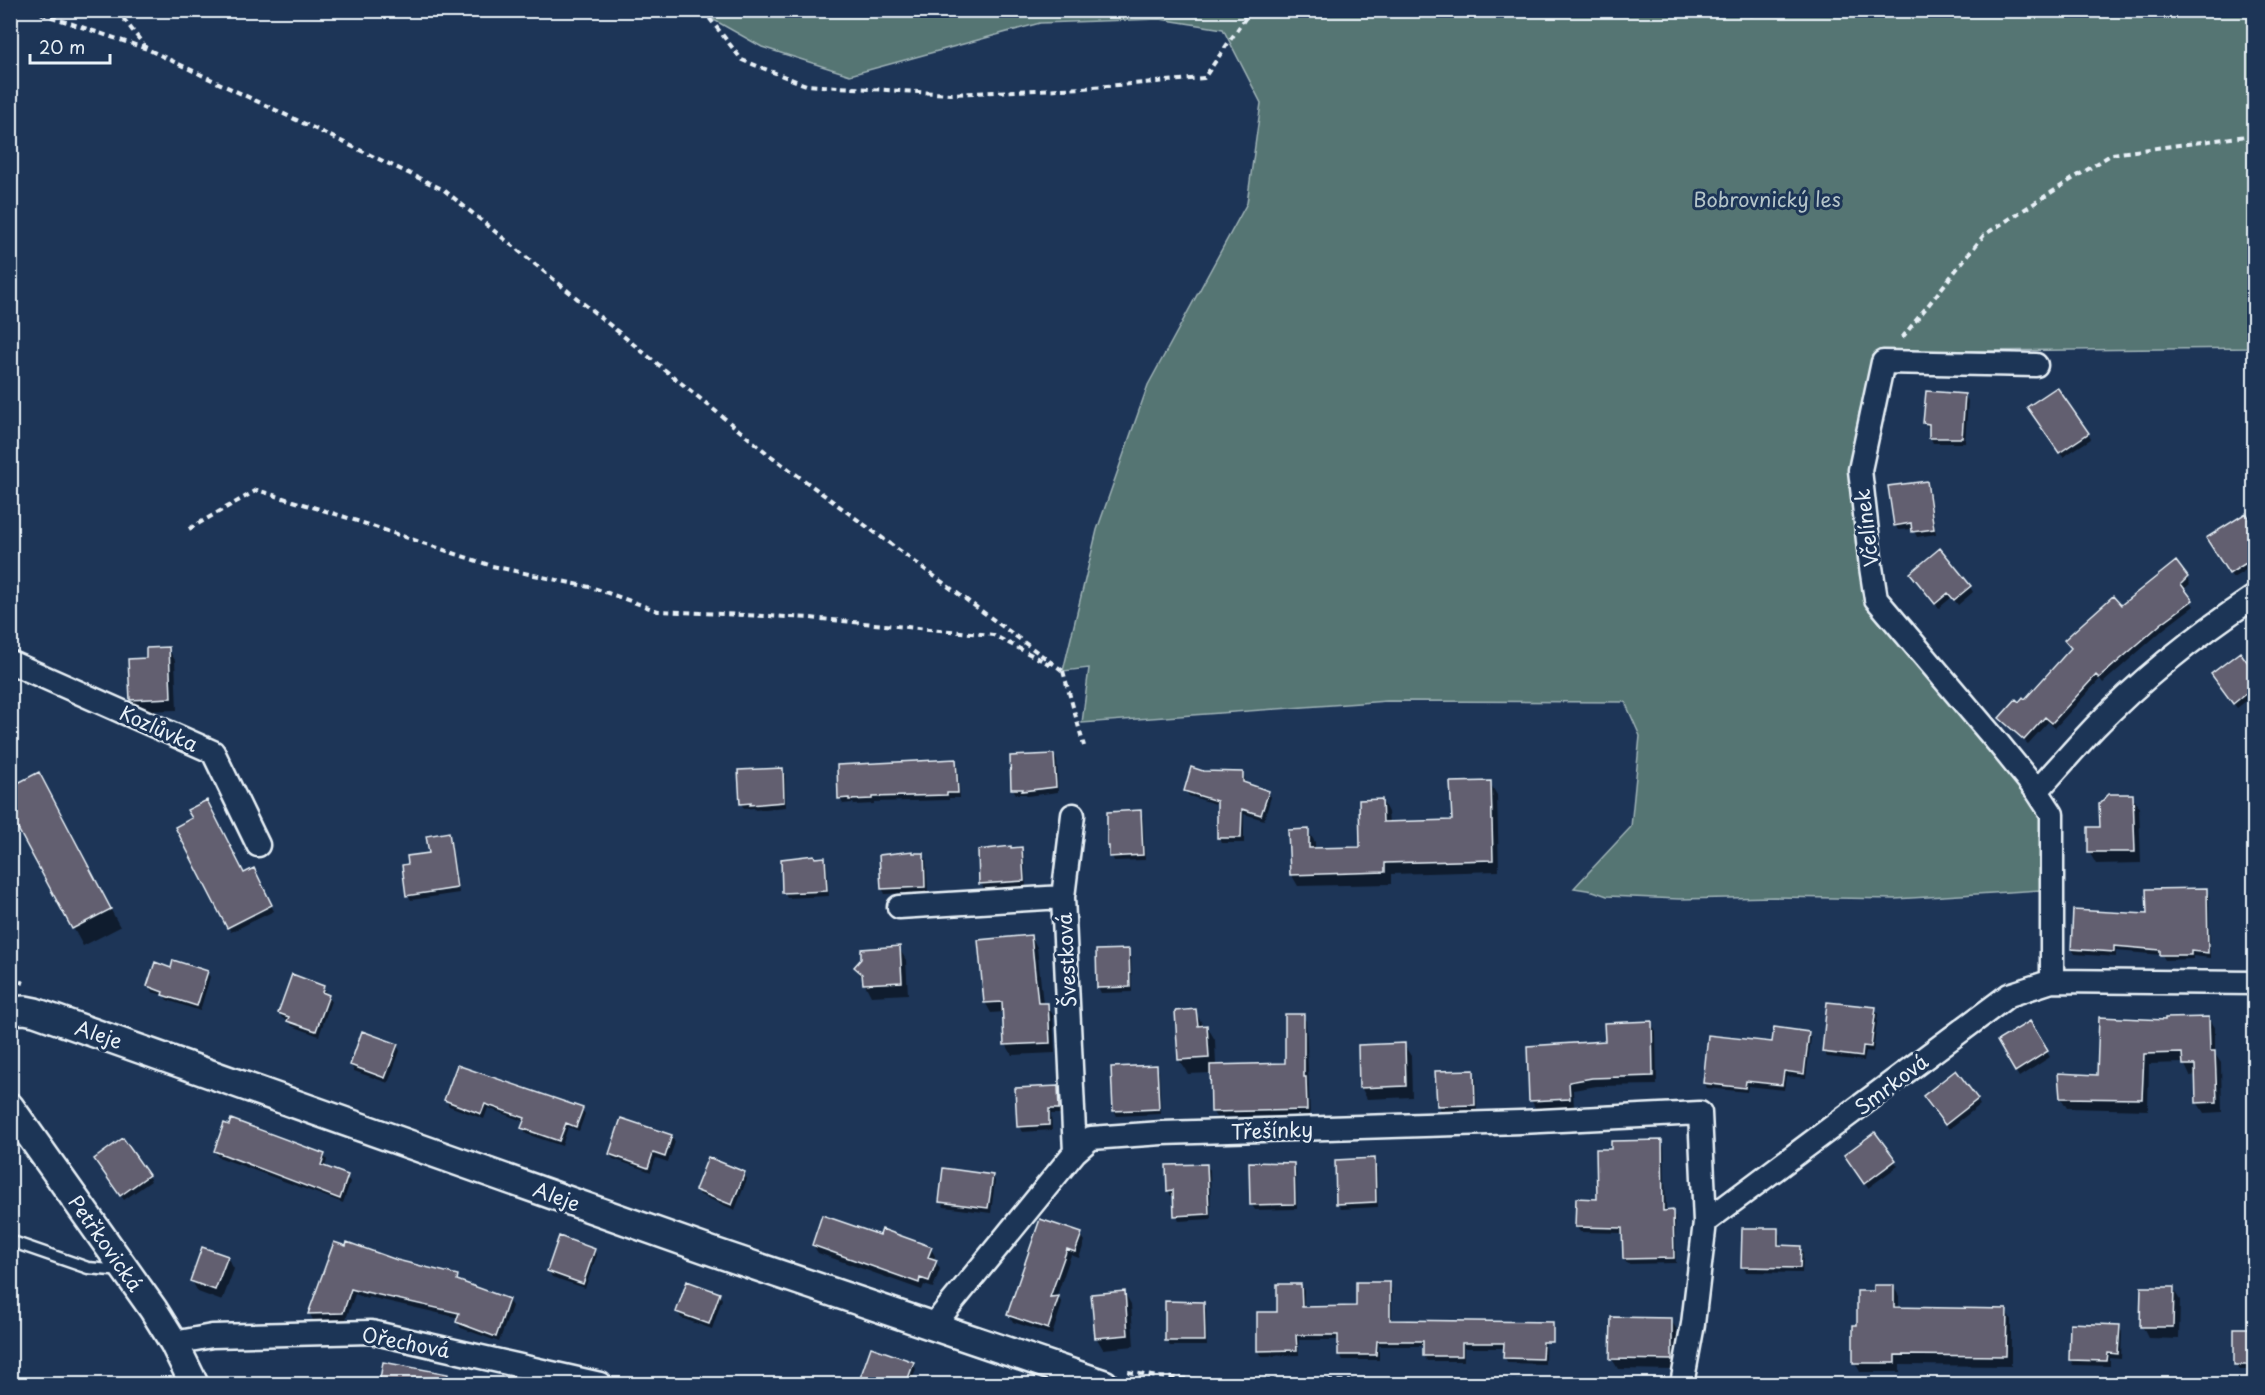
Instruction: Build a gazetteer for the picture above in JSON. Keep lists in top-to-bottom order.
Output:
{
  "streets": {
    "street": [
      "Včelínek",
      "Kozlůvka",
      "Švestková",
      "Aleje",
      "Smrková",
      "Třešínky",
      "Petřkovická",
      "Ořechová"
    ]
  },
  "crossings": [
    ["Včelínek", "Smrková"],
    ["Švestková", "Třešínky"],
    ["Aleje", "Třešínky"],
    ["Smrková", "Třešínky"],
    ["Petřkovická", "Ořechová"]
  ],
  "parks": ["Bobrovnický les"],
  "scale_bar": "20 m"
}
